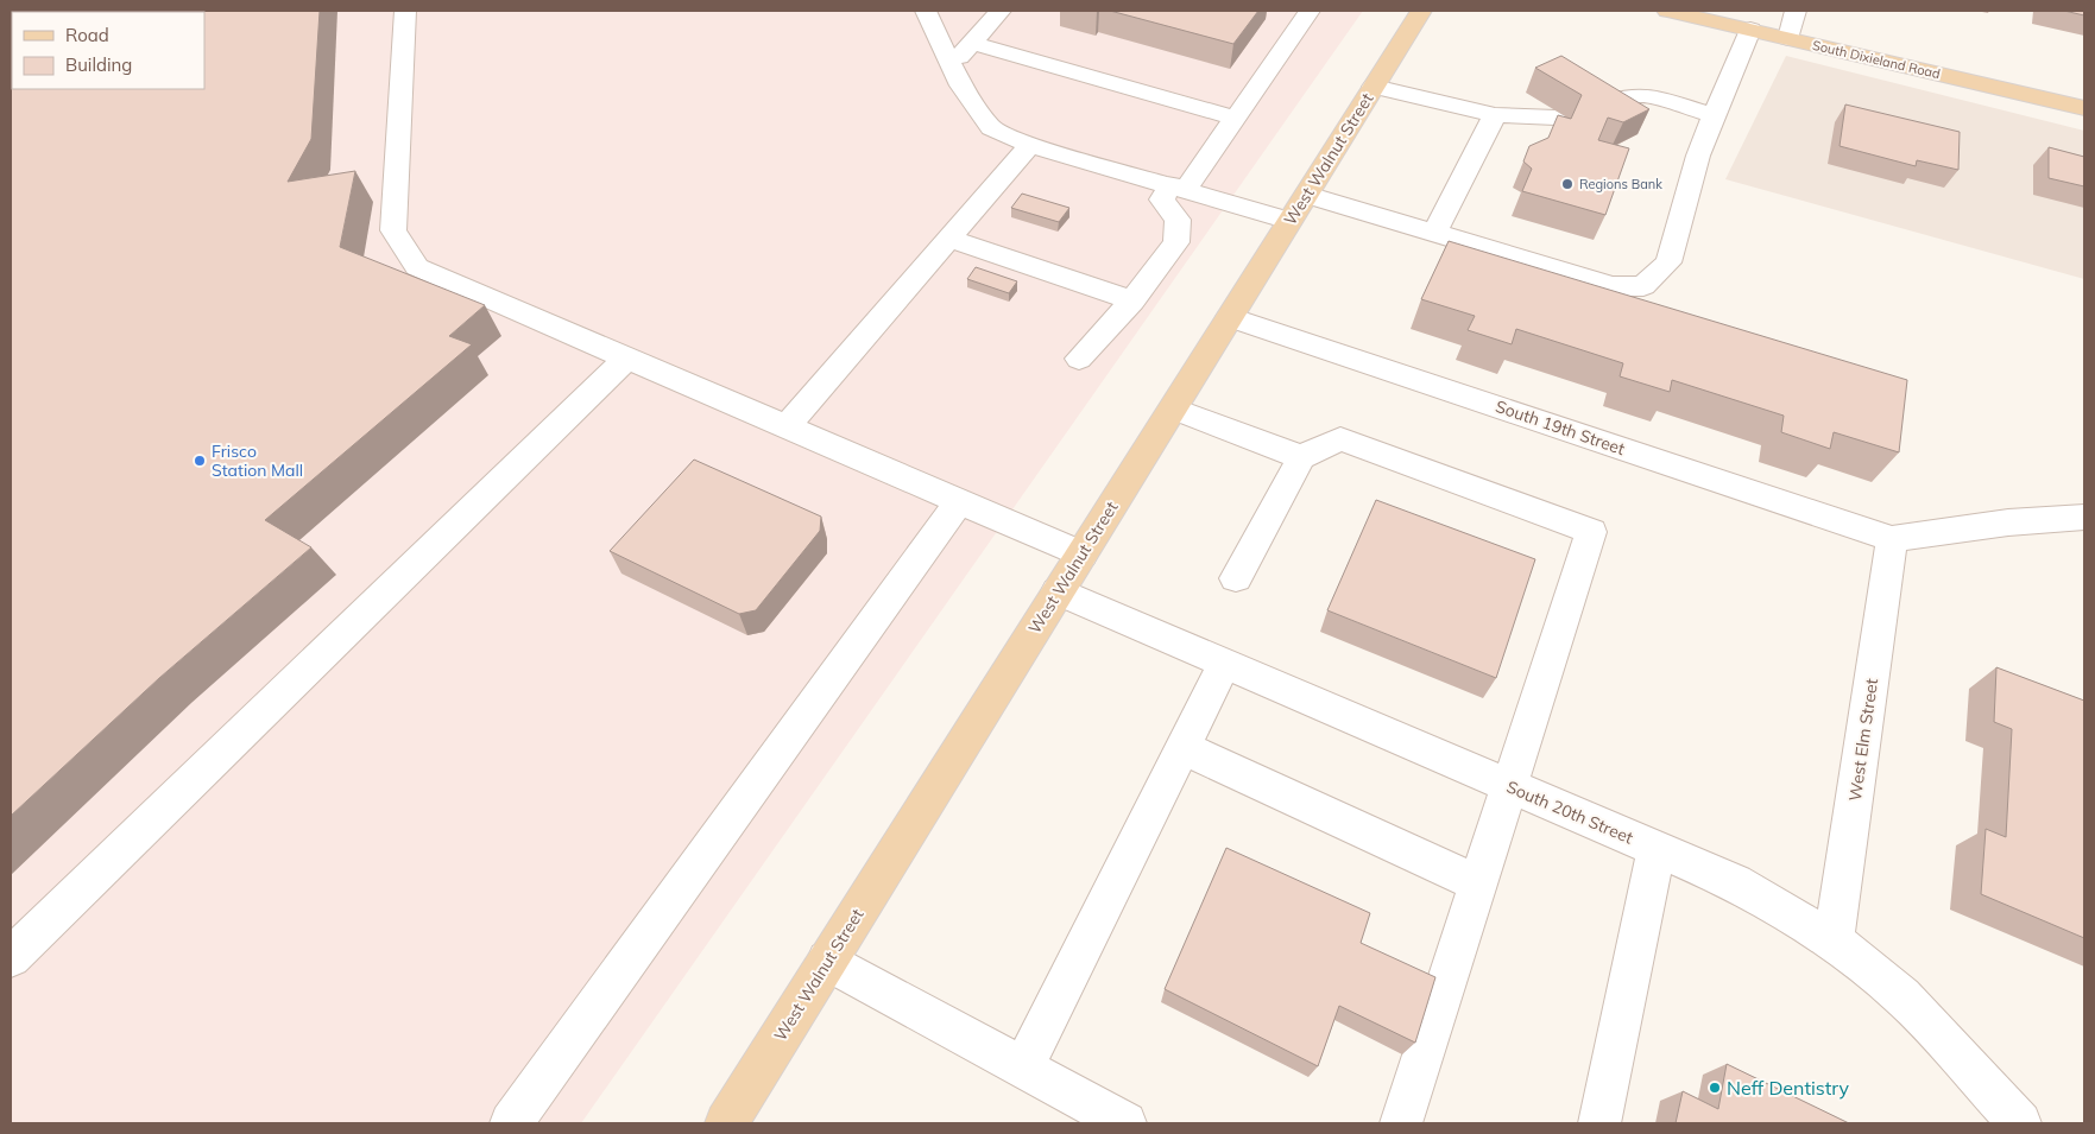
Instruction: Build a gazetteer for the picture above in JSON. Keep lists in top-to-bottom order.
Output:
{
  "streets": {
    "main road": ["South Dixieland Road", "West Walnut Street"],
    "street": ["South 19th Street", "West Elm Street", "South 20th Street"]
  },
  "crossings": [
    ["West Walnut Street", "South 19th Street"],
    ["West Walnut Street", "South 20th Street"],
    ["South 19th Street", "West Elm Street"],
    ["West Elm Street", "South 20th Street"]
  ],
  "places": ["Regions Bank", "Frisco Station Mall", "Neff Dentistry"],
  "legend": ["Road", "Building"]
}
